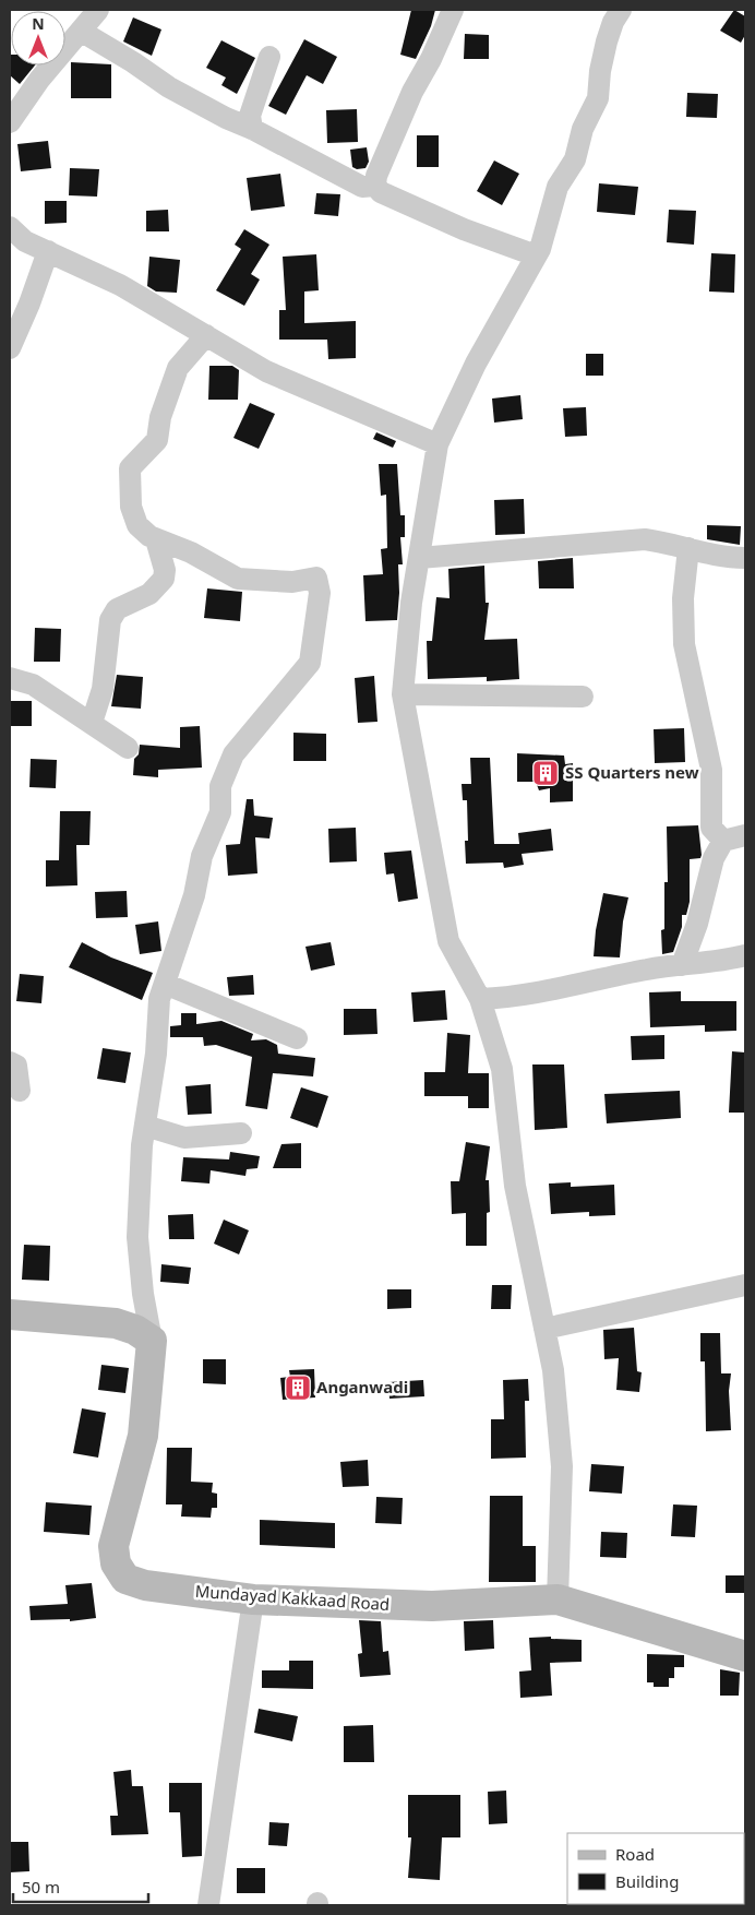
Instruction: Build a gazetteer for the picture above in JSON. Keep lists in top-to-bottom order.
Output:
{
  "streets": {
    "main road": ["Mundayad Kakkaad Road"]
  },
  "places": {
    "building": ["SS Quarters new", "Anganwadi"]
  },
  "legend": ["Road", "Building"],
  "scale_bar": "50 m",
  "north": "top"
}
